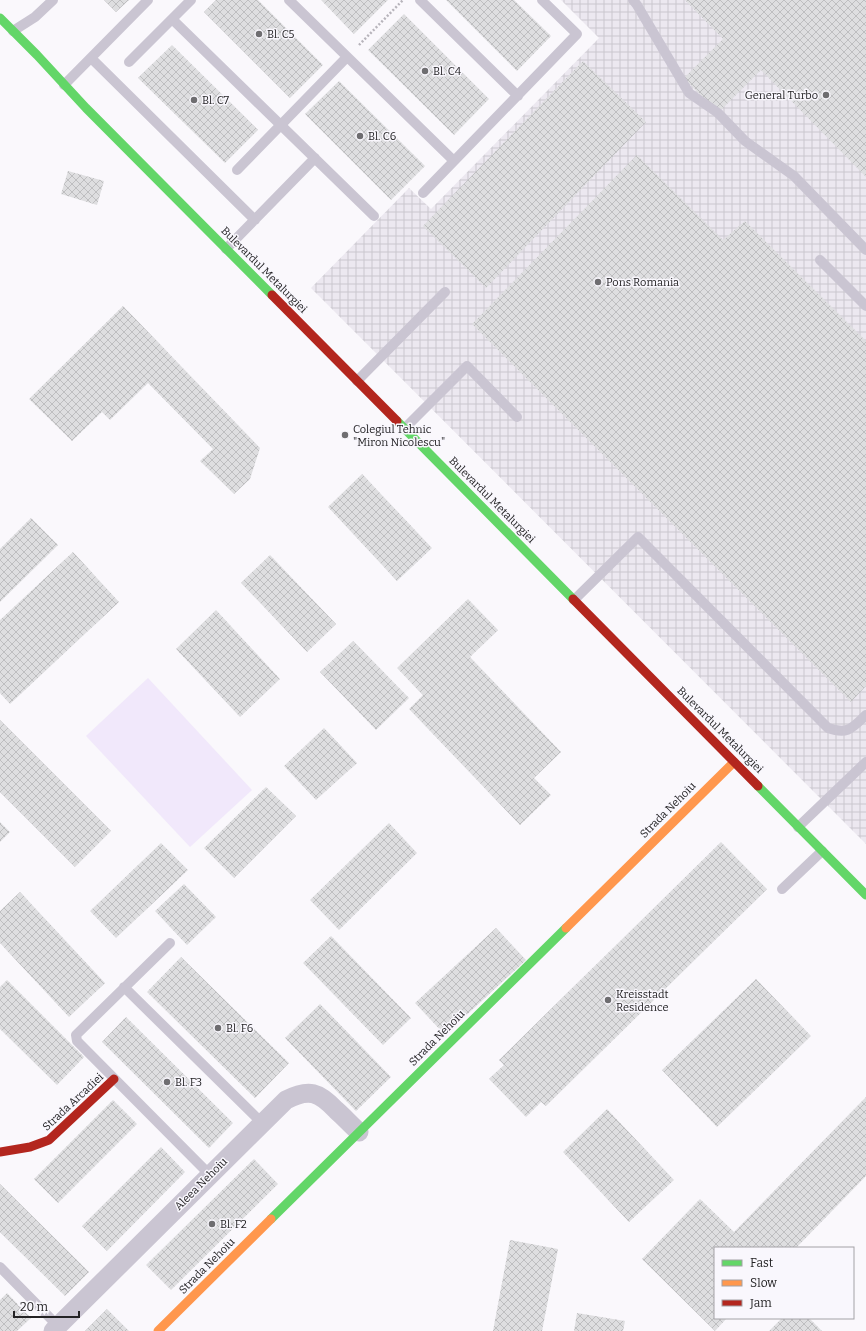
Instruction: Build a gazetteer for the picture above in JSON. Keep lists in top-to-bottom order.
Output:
{
  "streets": {
    "main road": ["Bulevardul Metalurgiei", "Strada Nehoiu", "Strada Arcadiei"],
    "street": ["Aleea Nehoiu"]
  },
  "crossings": [
    ["Bulevardul Metalurgiei", "Strada Nehoiu"],
    ["Strada Nehoiu", "Aleea Nehoiu"]
  ],
  "places": [
    "Bl. C5",
    "Bl. C4",
    "General Turbo",
    "Bl. C7",
    "Bl. C6",
    "Pons Romania",
    "Colegiul Tehnic \"Miron Nicolescu\"",
    "Kreisstadt Residence",
    "Bl. F6",
    "Bl. F3",
    "Bl. F2"
  ],
  "legend": ["Fast", "Slow", "Jam"],
  "scale_bar": "20 m"
}
